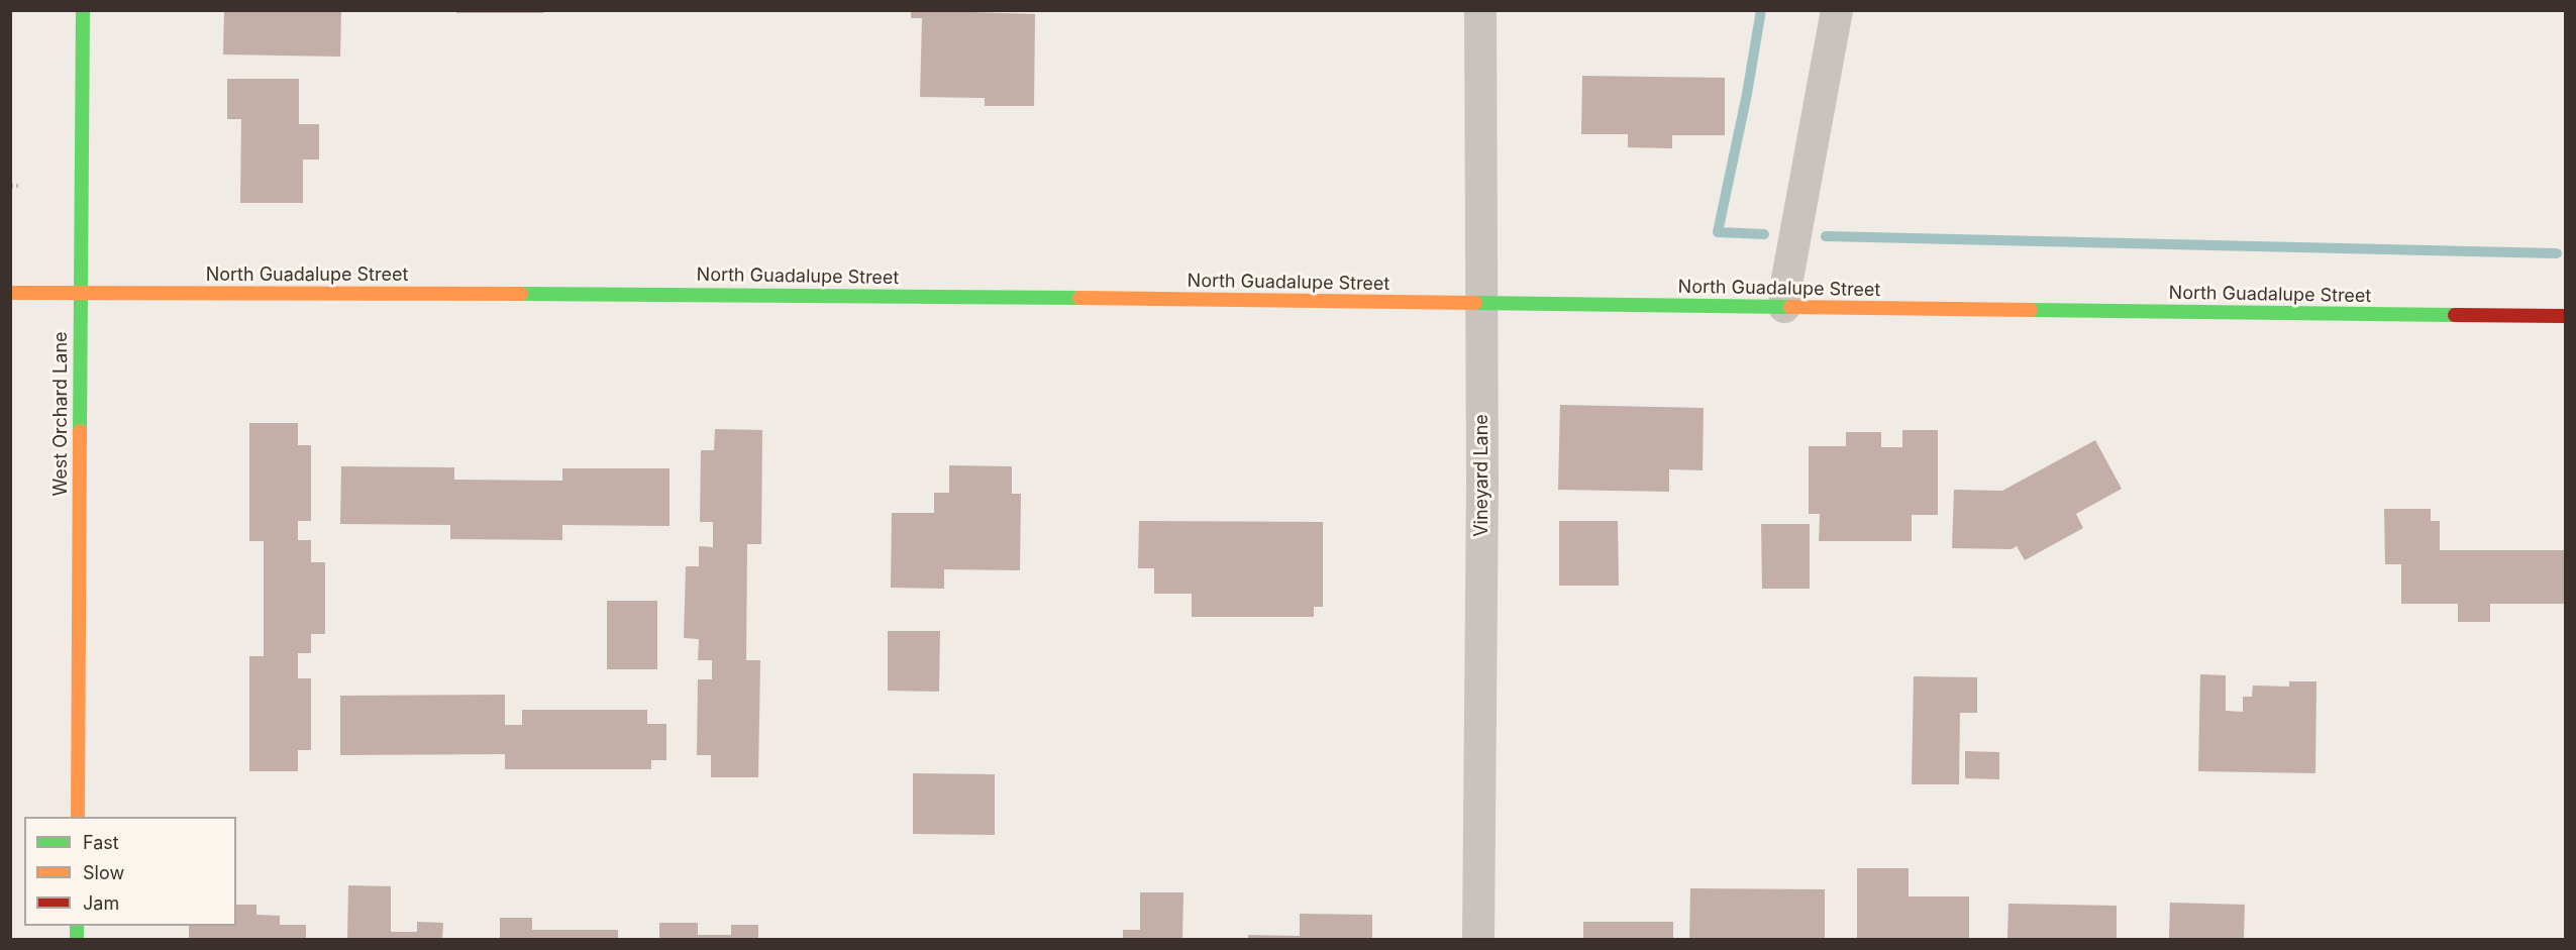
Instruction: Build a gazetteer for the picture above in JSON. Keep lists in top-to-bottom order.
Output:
{
  "streets": {
    "street": ["North Guadalupe Street", "West Orchard Lane", "Vineyard Lane"]
  },
  "crossings": [
    ["North Guadalupe Street", "West Orchard Lane"],
    ["North Guadalupe Street", "Vineyard Lane"]
  ],
  "legend": ["Fast", "Slow", "Jam"]
}
